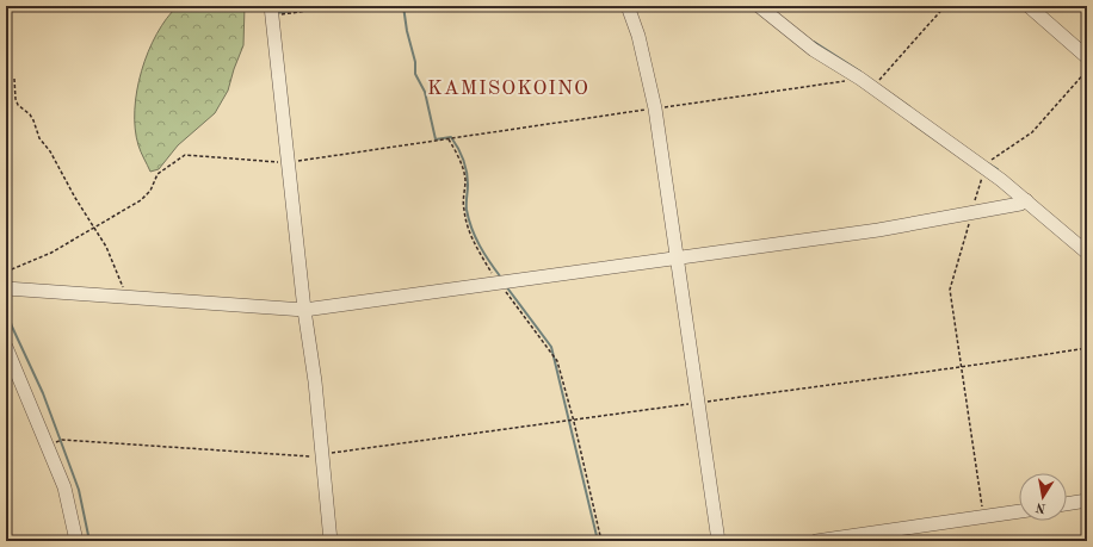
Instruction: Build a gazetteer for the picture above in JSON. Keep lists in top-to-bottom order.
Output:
{
  "districts": ["KAMISOKOINO"],
  "north": "bottom"
}
